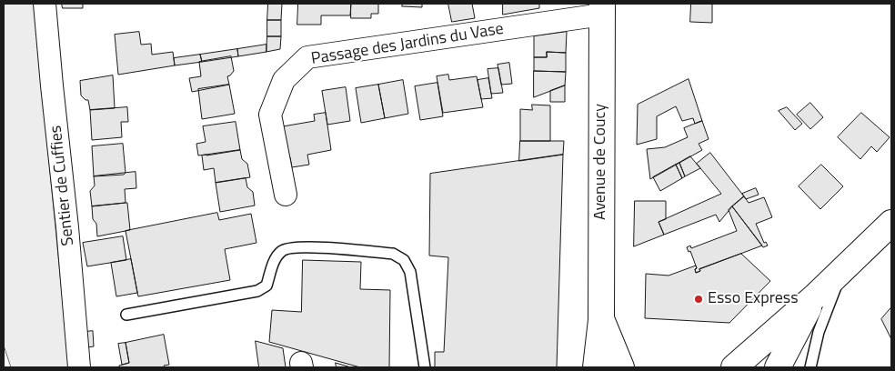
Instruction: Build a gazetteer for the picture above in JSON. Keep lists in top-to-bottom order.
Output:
{
  "streets": {
    "main road": ["Avenue de Coucy"],
    "street": ["Passage des Jardins du Vase", "Sentier de Cuffies"]
  },
  "crossings": [
    ["Passage des Jardins du Vase", "Avenue de Coucy"]
  ],
  "places": ["Esso Express"]
}
